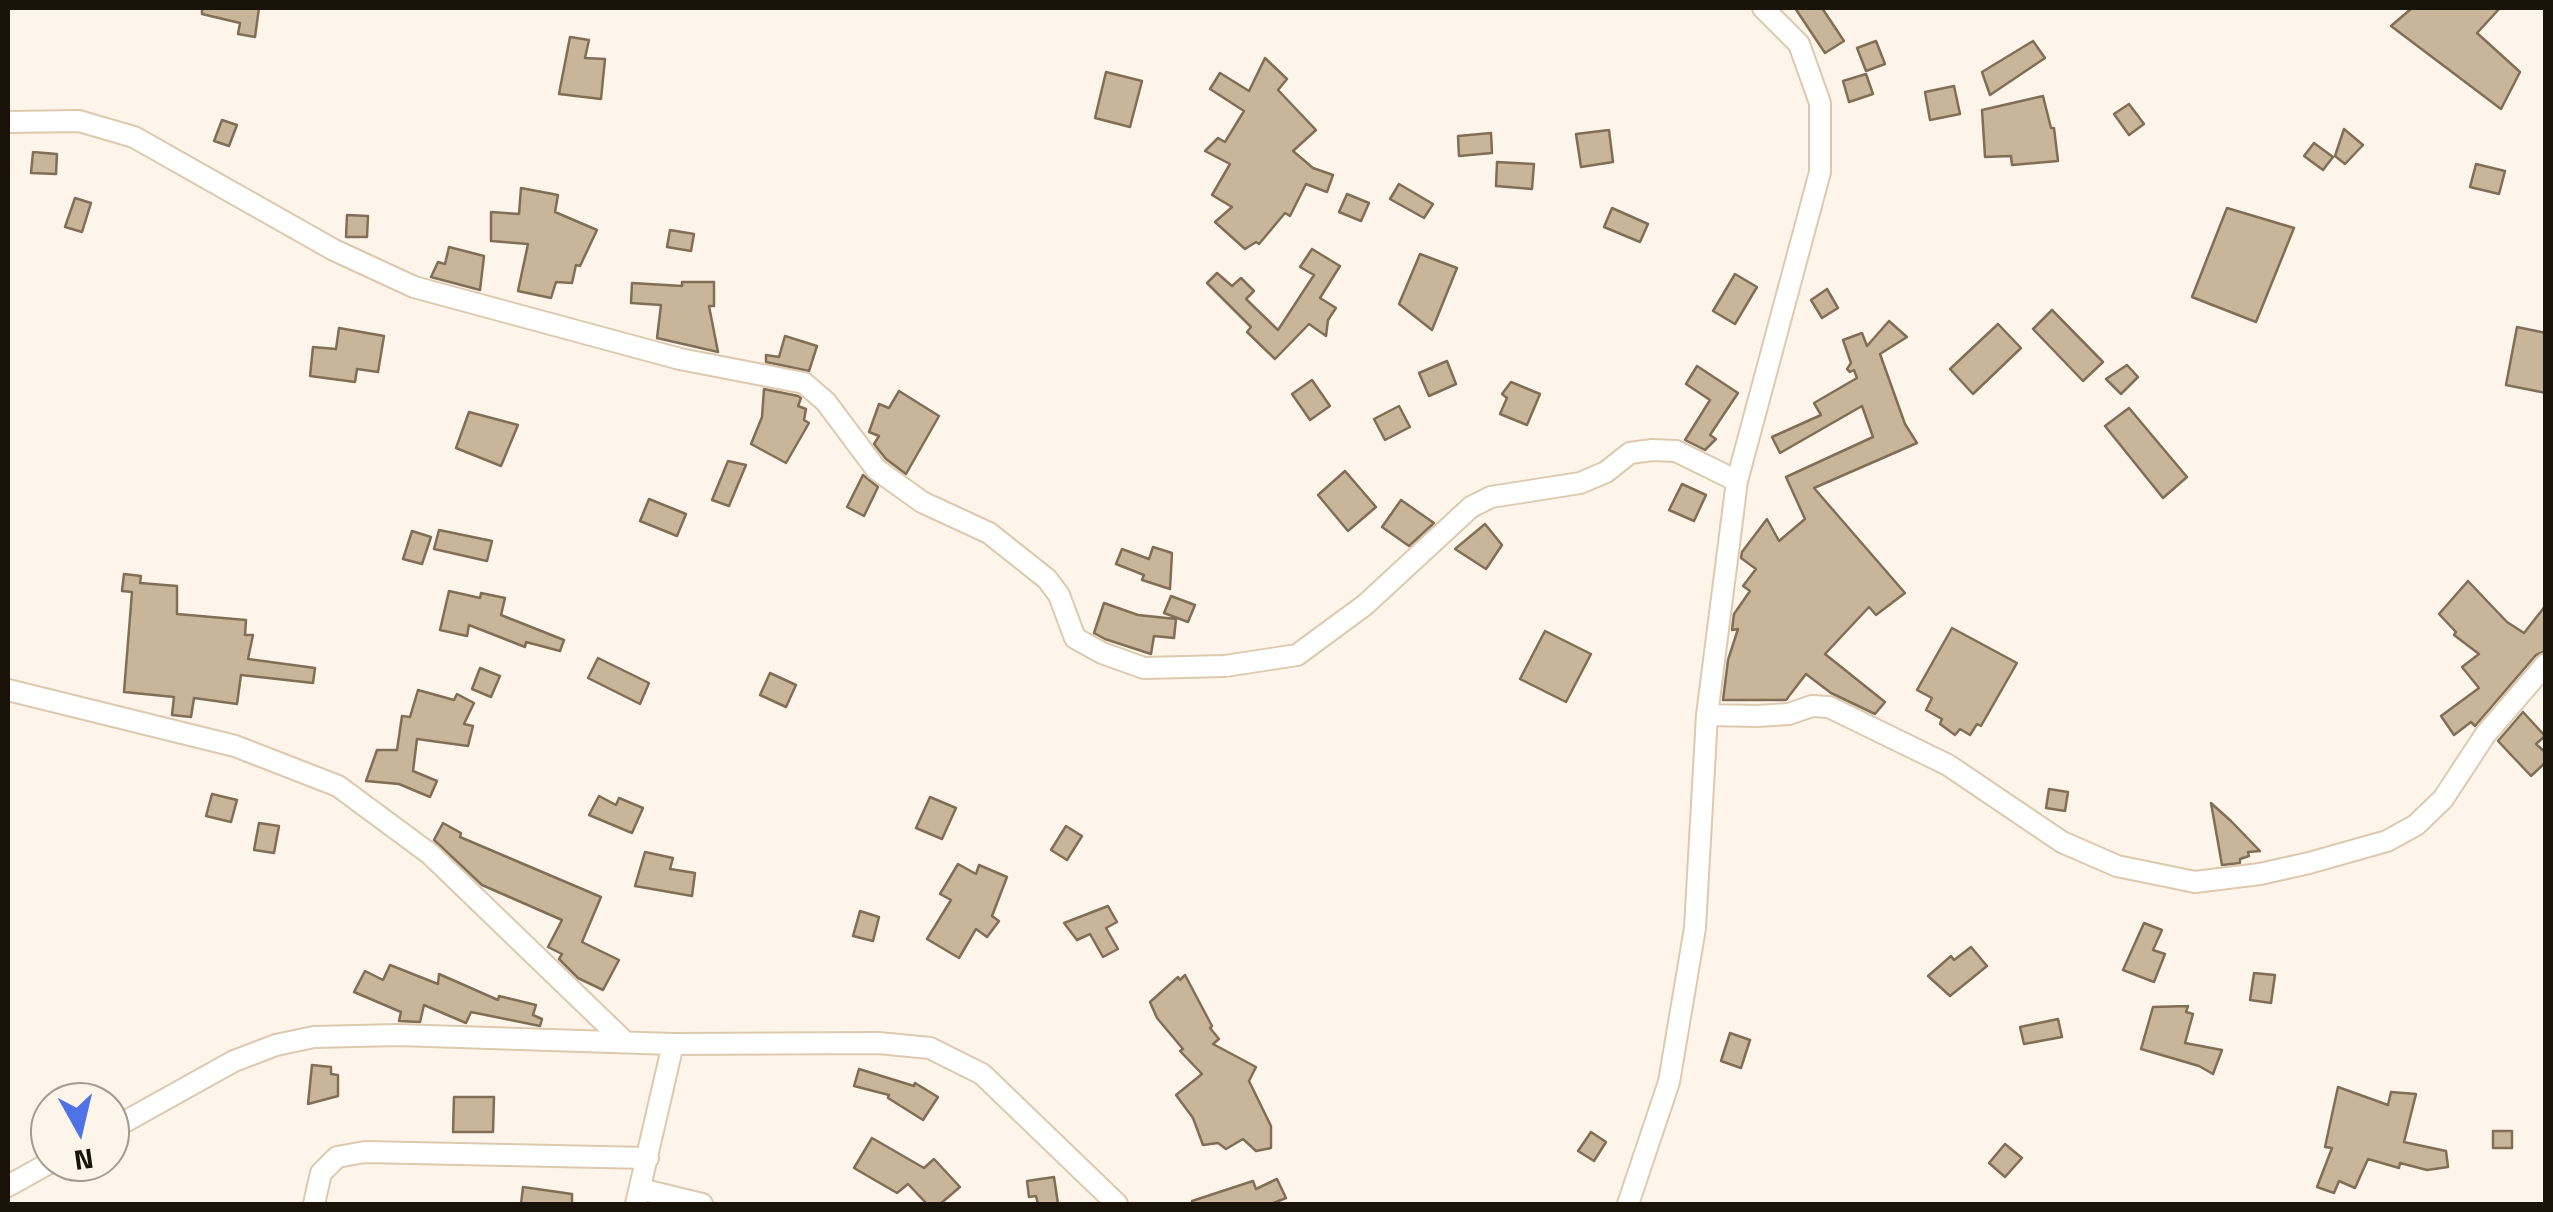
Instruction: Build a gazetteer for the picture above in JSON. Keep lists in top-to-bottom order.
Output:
{
  "north": "bottom"
}
